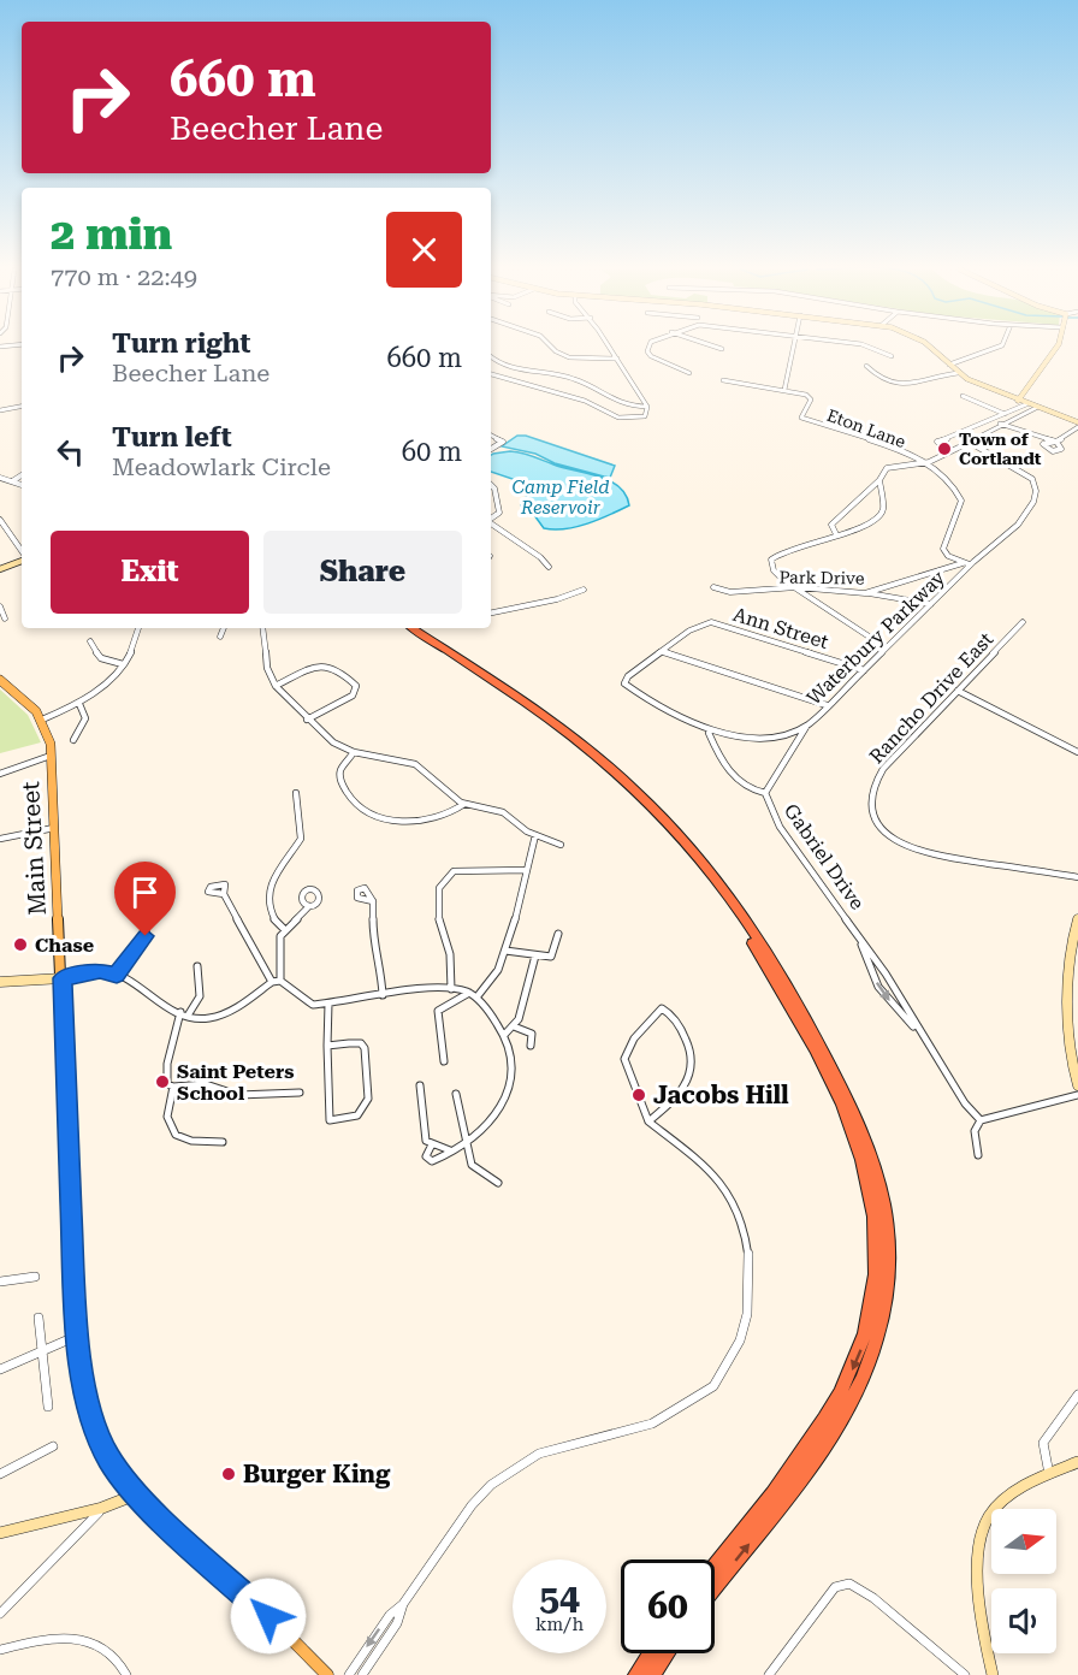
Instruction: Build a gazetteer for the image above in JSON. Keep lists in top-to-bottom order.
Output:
{
  "streets": {
    "main road": ["Main Street"],
    "street": [
      "Eton Lane",
      "Park Drive",
      "Ann Street",
      "Waterbury Parkway",
      "Rancho Drive East",
      "Gabriel Drive"
    ]
  },
  "crossings": [
    ["Eton Lane", "Park Drive"],
    ["Park Drive", "Waterbury Parkway"],
    ["Ann Street", "Waterbury Parkway"]
  ],
  "water": ["Camp Field Reservoir"],
  "places": [
    "Town of Cortlandt",
    "Chase",
    "Saint Peters School",
    "Jacobs Hill",
    "Burger King"
  ],
  "north": "right",
  "page": {
    "turn": ["660 m", "Beecher Lane"],
    "heading": ["2 min", "770 m · 22:49"],
    "list": [
      {
        "name": "Turn right",
        "note": "Beecher Lane",
        "value": "660 m"
      },
      {
        "name": "Turn left",
        "note": "Meadowlark Circle",
        "value": "60 m"
      }
    ],
    "buttons": ["Exit", "Share"],
    "speed": "54 km/h",
    "limit": "60"
  }
}
